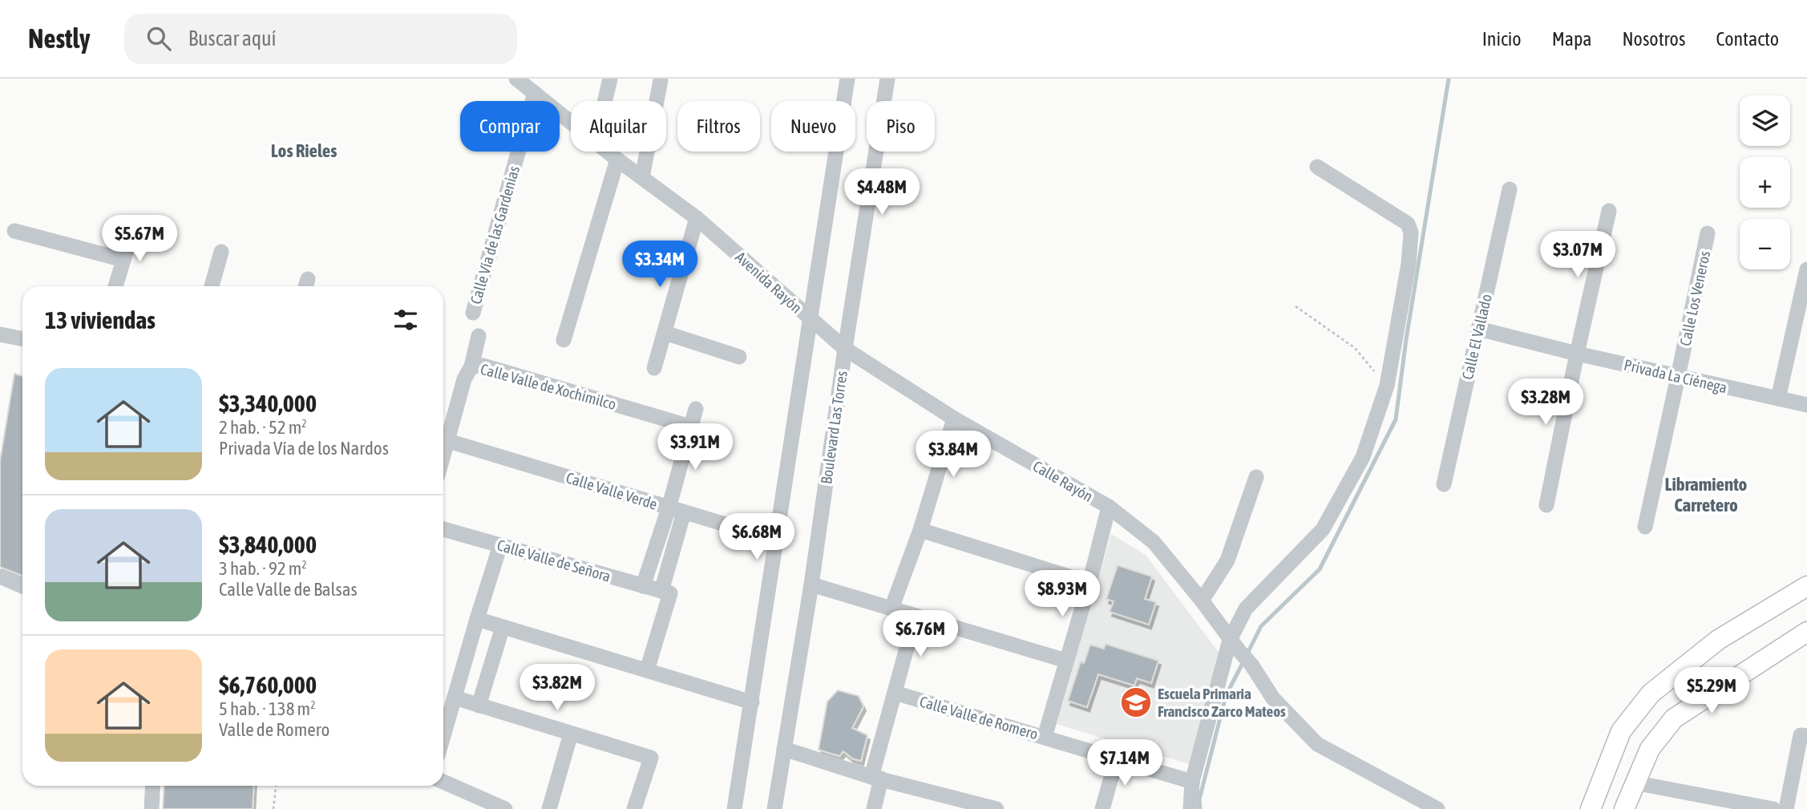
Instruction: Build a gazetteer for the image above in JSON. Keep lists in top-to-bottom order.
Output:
{
  "streets": {
    "street": [
      "Calle Vía de las Gardenias",
      "Avenida Rayón",
      "Calle Los Veneros",
      "Calle El Vallado",
      "Privada La Ciénega",
      "Calle Valle de Xochimilco",
      "Boulevard Las Torres",
      "Calle Rayón",
      "Calle Valle Verde",
      "Calle Valle de Señora",
      "Calle Valle de Romero"
    ]
  },
  "crossings": [
    ["Calle Vía de las Gardenias", "Avenida Rayón"],
    ["Avenida Rayón", "Calle Rayón"],
    ["Calle Los Veneros", "Privada La Ciénega"],
    ["Calle El Vallado", "Privada La Ciénega"],
    ["Boulevard Las Torres", "Calle Rayón"]
  ],
  "districts": ["Los Rieles", "Libramiento Carretero"],
  "places": {
    "school or university": ["Escuela Primaria Francisco Zarco Mateos"]
  },
  "page": {
    "header": "Nestly",
    "search": "Buscar aquí",
    "nav": [
      "Inicio",
      "Mapa",
      "Nosotros",
      "Contacto"
    ],
    "map_buttons": ["+", "−"],
    "chip": [
      "Comprar",
      "Alquilar",
      "Filtros",
      "Nuevo",
      "Piso"
    ],
    "price": [
      "$4.48M",
      "$5.67M",
      "$3.07M",
      "$3.34M",
      "$3.28M",
      "$3.91M",
      "$3.84M",
      "$6.68M",
      "$8.93M",
      "$6.76M",
      "$3.82M",
      "$5.29M",
      "$7.14M"
    ],
    "heading": "13 viviendas",
    "list": [
      {
        "name": "$3,340,000",
        "note": "2 hab. · 52 m² · Privada Vía de los Nardos"
      },
      {
        "name": "$3,840,000",
        "note": "3 hab. · 92 m² · Calle Valle de Balsas"
      },
      {
        "name": "$6,760,000",
        "note": "5 hab. · 138 m² · Valle de Romero"
      }
    ]
  }
}
